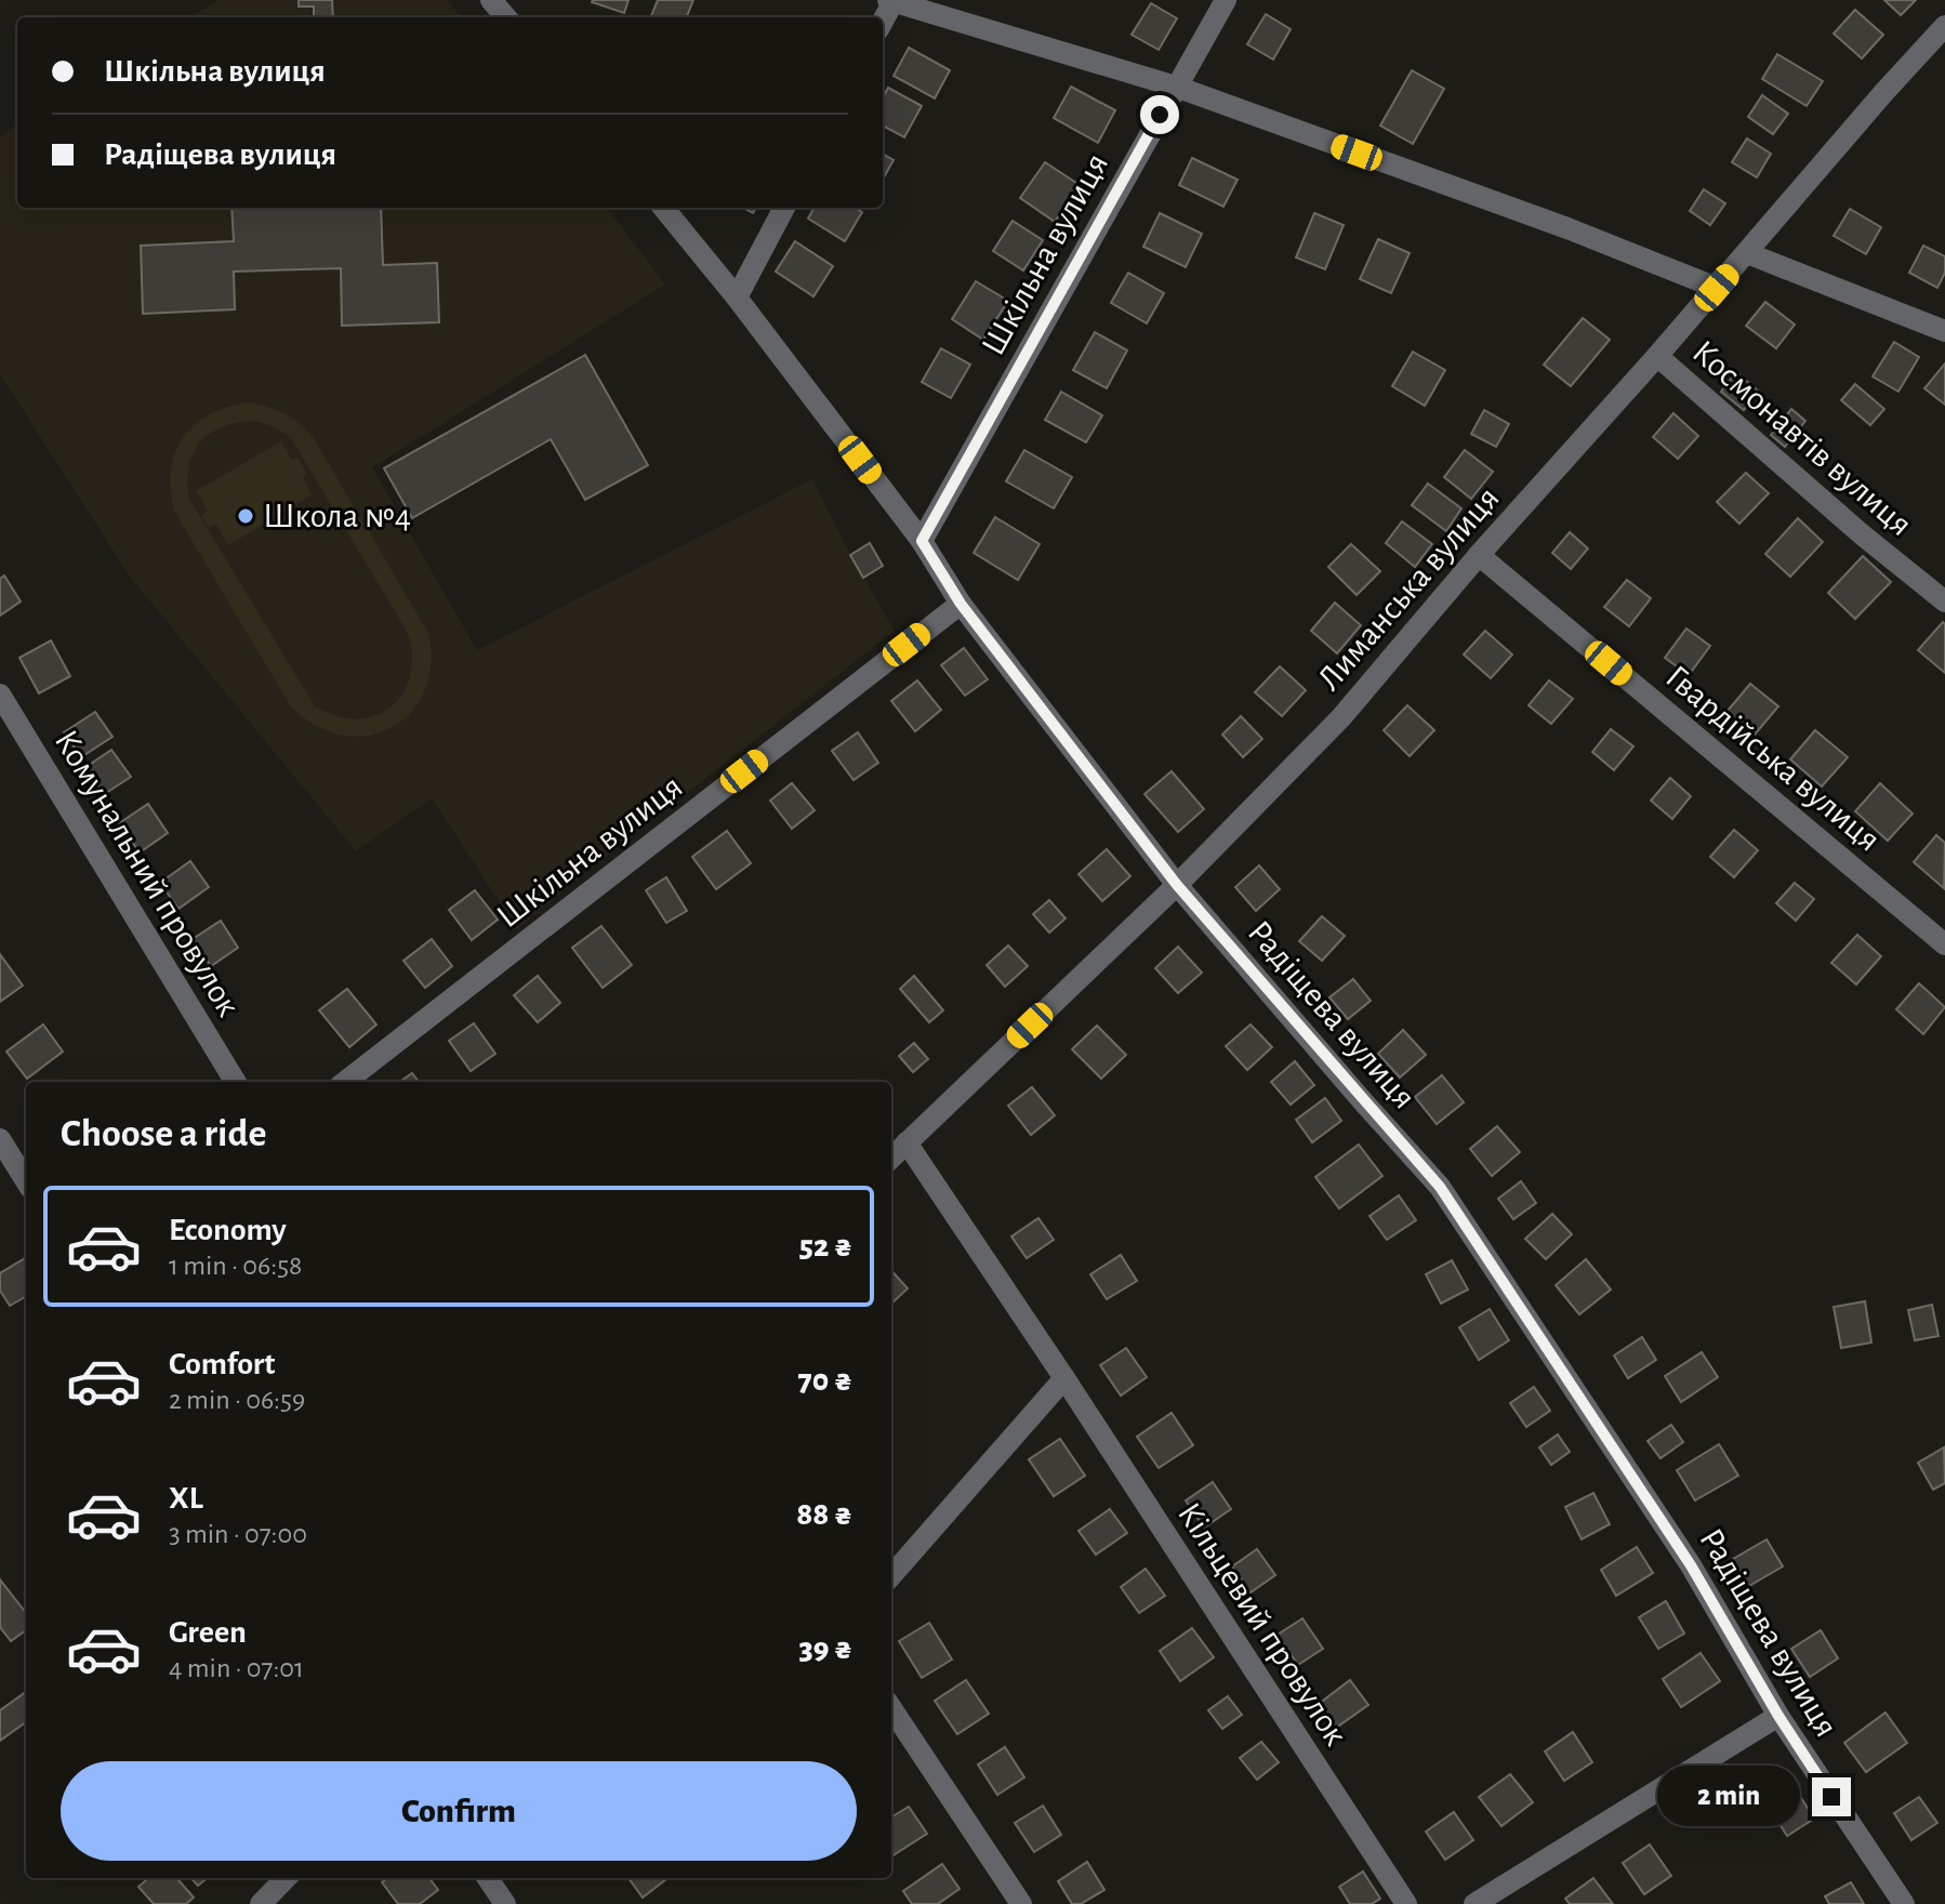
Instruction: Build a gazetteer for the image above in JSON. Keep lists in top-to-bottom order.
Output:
{
  "streets": {
    "street": [
      "Шкільна вулиця",
      "Космонавтів вулиця",
      "Лиманська вулиця",
      "Гвардійська вулиця",
      "Комунальний провулок",
      "Радіщева вулиця",
      "Кільцевий провулок"
    ]
  },
  "crossings": [
    ["Шкільна вулиця", "Радіщева вулиця"],
    ["Космонавтів вулиця", "Лиманська вулиця"],
    ["Лиманська вулиця", "Гвардійська вулиця"],
    ["Лиманська вулиця", "Радіщева вулиця"],
    ["Лиманська вулиця", "Кільцевий провулок"]
  ],
  "places": ["Школа №4"],
  "page": {
    "banner": ["Шкільна вулиця", "Радіщева вулиця"],
    "heading": "Choose a ride",
    "list": [
      {
        "name": "Economy",
        "note": "1 min · 06:58",
        "value": "52 ₴"
      },
      {
        "name": "Comfort",
        "note": "2 min · 06:59",
        "value": "70 ₴"
      },
      {
        "name": "XL",
        "note": "3 min · 07:00",
        "value": "88 ₴"
      },
      {
        "name": "Green",
        "note": "4 min · 07:01",
        "value": "39 ₴"
      }
    ],
    "buttons": "Confirm",
    "bubble": "2 min"
  }
}
